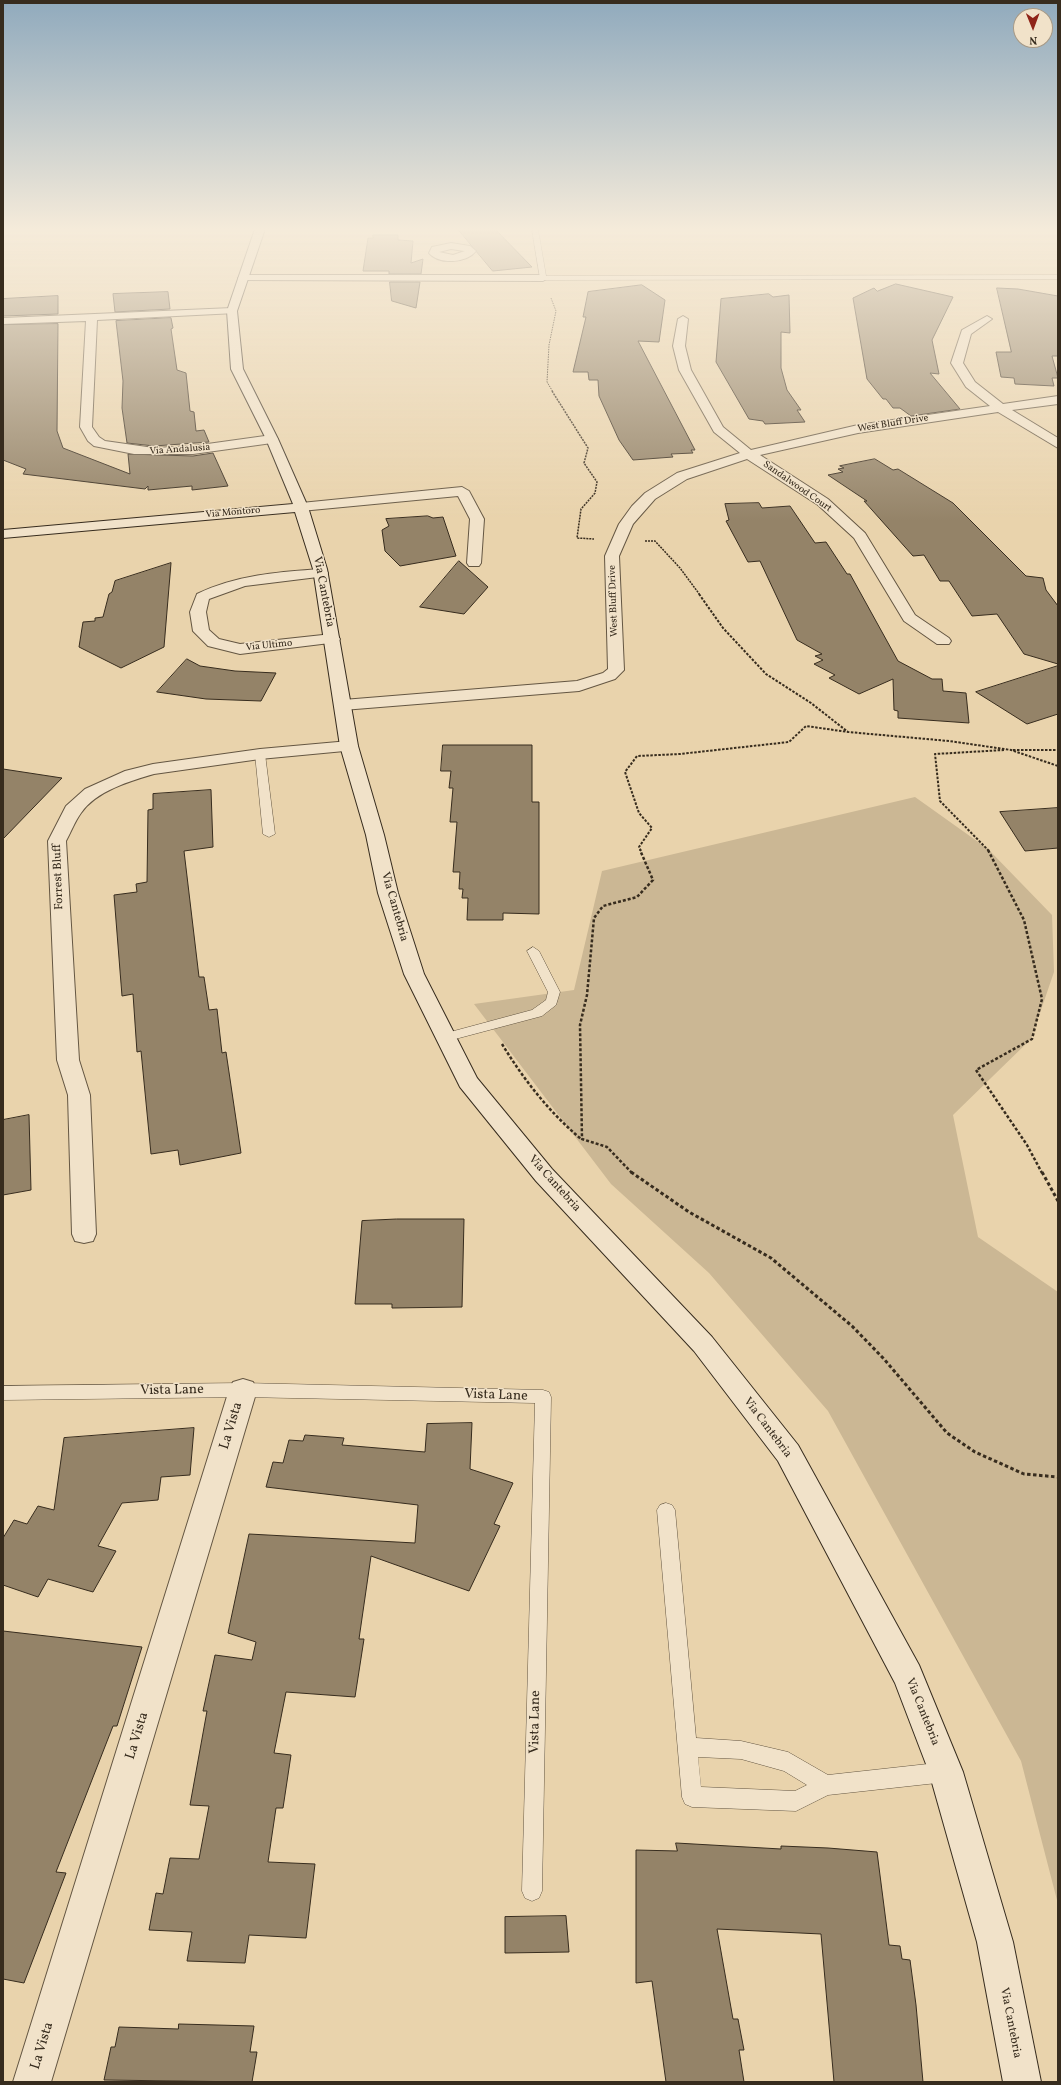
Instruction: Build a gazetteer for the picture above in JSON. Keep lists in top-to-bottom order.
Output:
{
  "streets": {
    "street": [
      "West Bluff Drive",
      "Via Andalusia",
      "Sandalwood Court",
      "Via Montoro",
      "Via Cantebria",
      "Via Ultimo",
      "Forrest Bluff",
      "La Vista"
    ],
    "lane": ["Vista Lane"]
  },
  "crossings": [
    ["West Bluff Drive", "Sandalwood Court"],
    ["West Bluff Drive", "Via Cantebria"],
    ["Via Andalusia", "Via Cantebria"],
    ["Via Montoro", "Via Cantebria"],
    ["Via Cantebria", "Via Ultimo"],
    ["Via Cantebria", "Forrest Bluff"],
    ["Vista Lane", "La Vista"]
  ],
  "north": "bottom"
}
